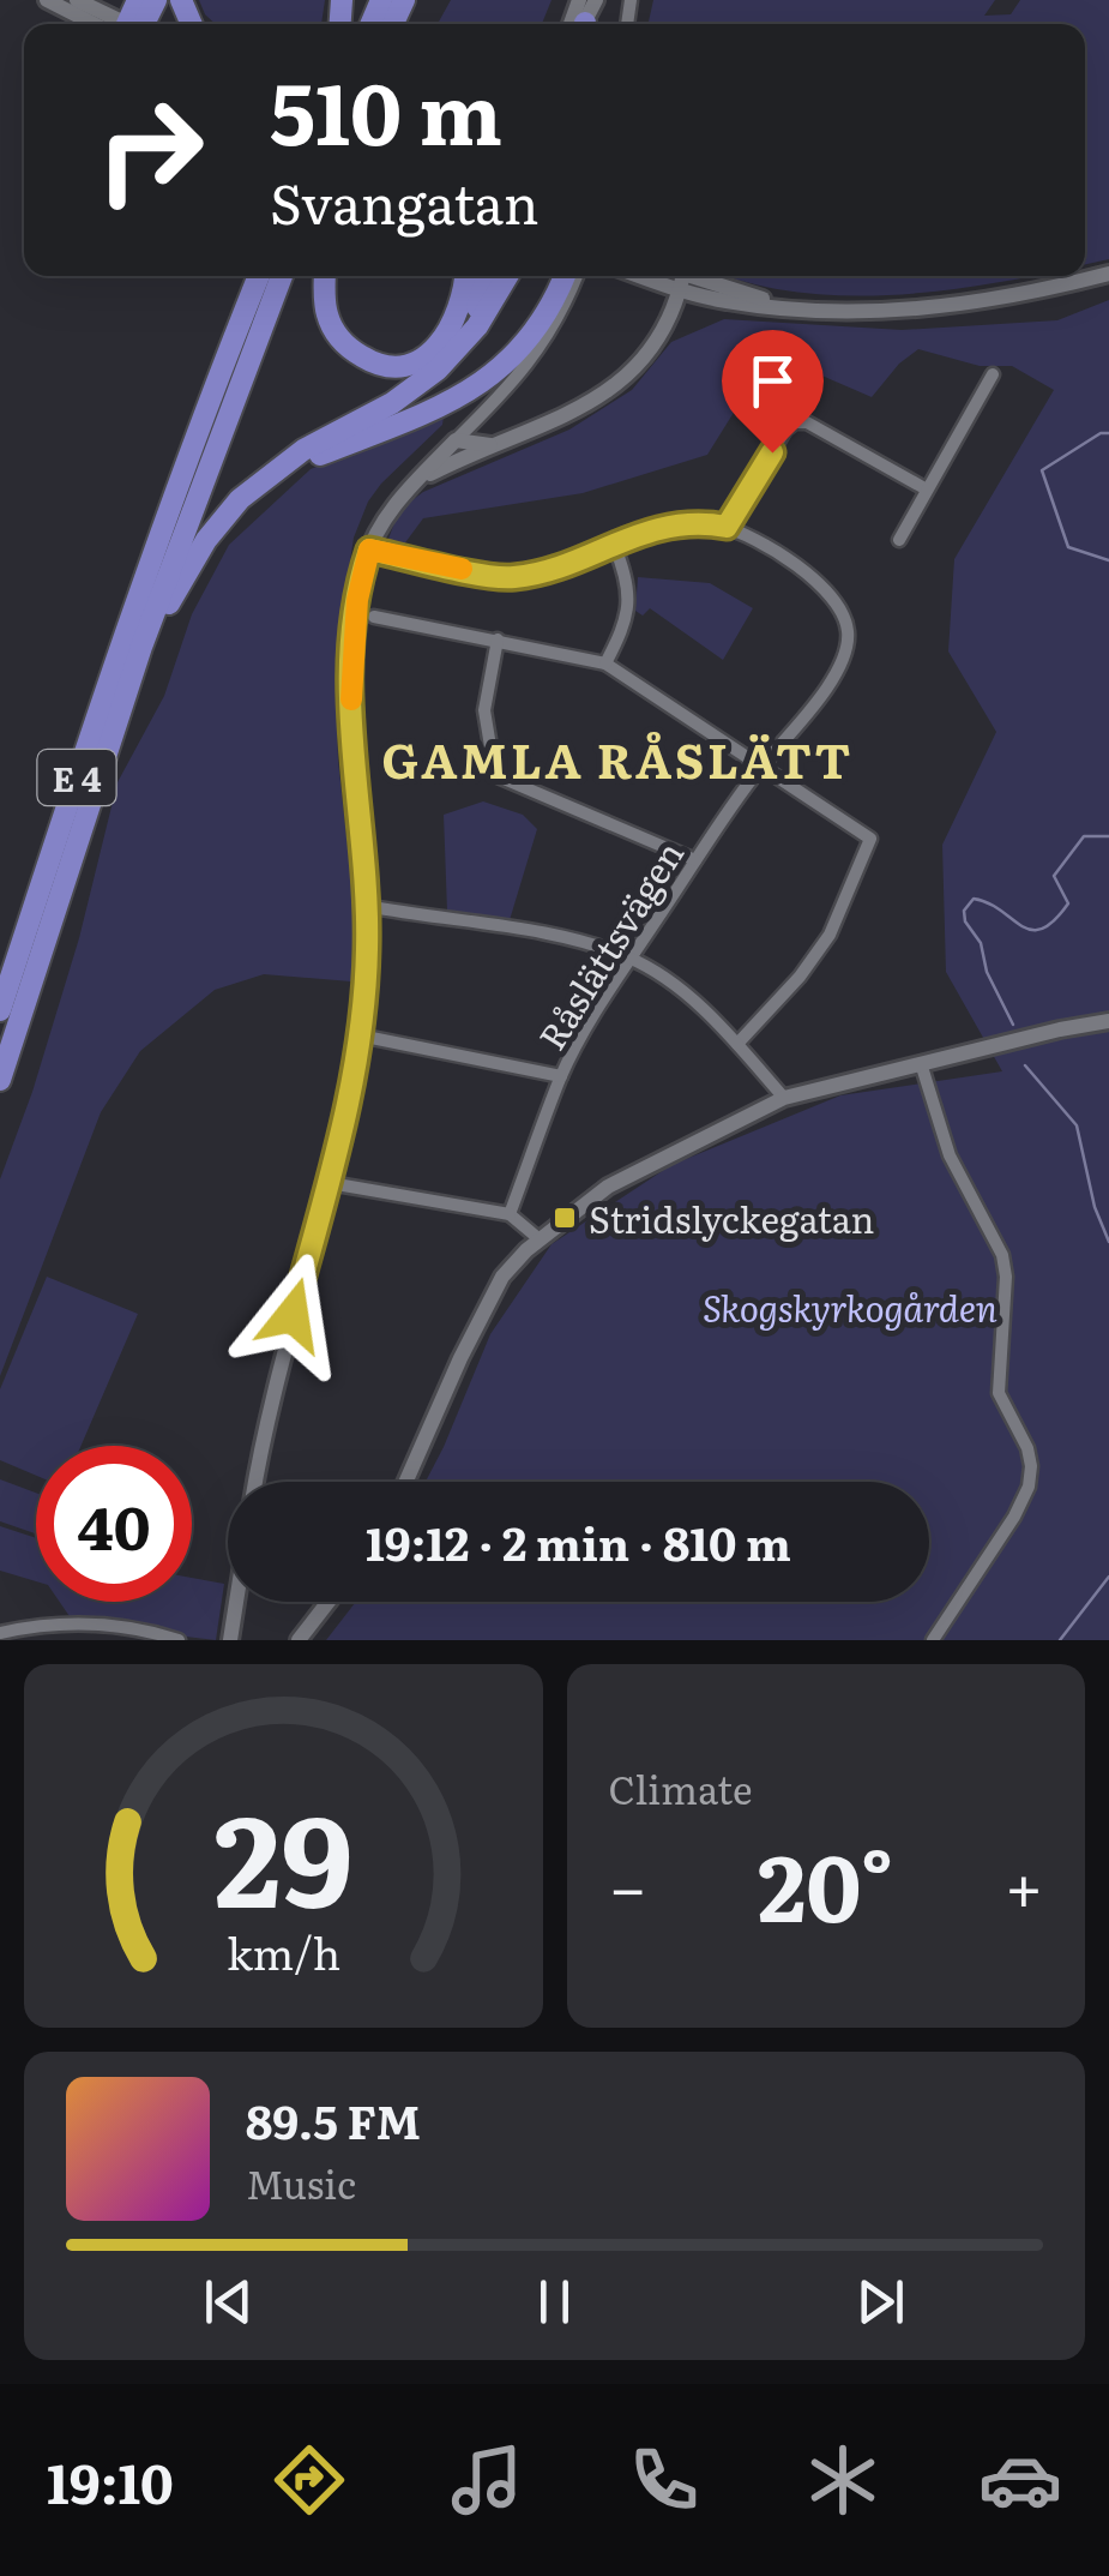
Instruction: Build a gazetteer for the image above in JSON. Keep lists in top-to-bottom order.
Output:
{
  "streets": {
    "highway": ["E 4"],
    "street": ["Råslättsvägen"]
  },
  "districts": ["GAMLA RÅSLÄTT"],
  "parks": ["Skogskyrkogården"],
  "places": {
    "transit": ["Stridslyckegatan"]
  },
  "page": {
    "turn": ["510 m", "Svangatan"],
    "limit": "40",
    "trip": "19:12 · 2 min · 810 m",
    "tile": "Climate",
    "heat": ["−", "20°", "+"],
    "song": ["89.5 FM", "Music"],
    "tabs": "19:10",
    "gauge": ["29", "km/h"]
  }
}
